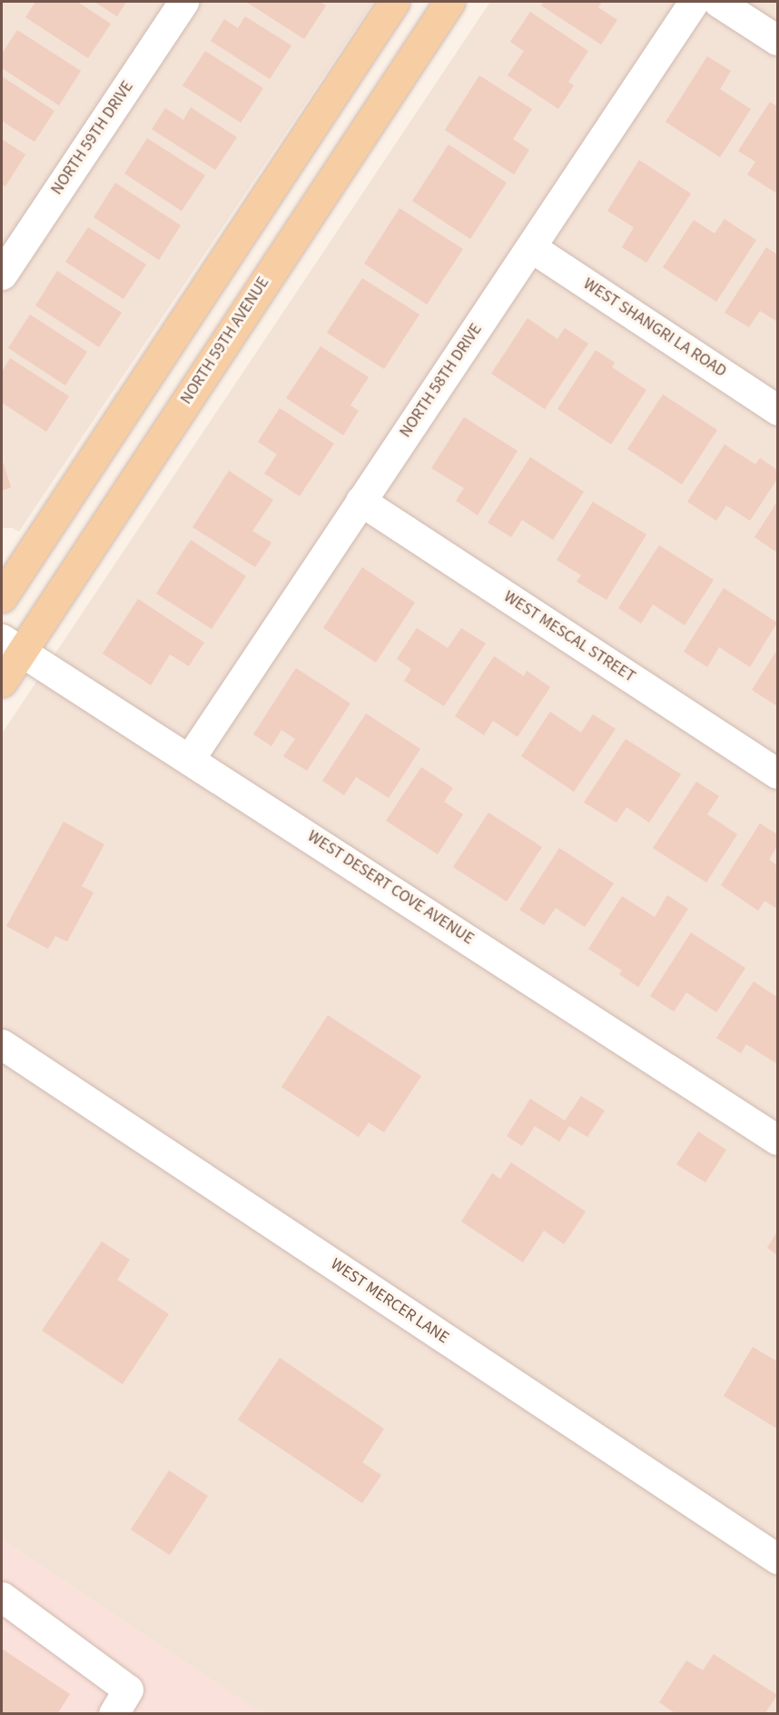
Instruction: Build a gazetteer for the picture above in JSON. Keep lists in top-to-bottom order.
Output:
{
  "streets": {
    "main road": ["NORTH 59TH AVENUE"],
    "street": [
      "NORTH 59TH DRIVE",
      "WEST SHANGRI LA ROAD",
      "NORTH 58TH DRIVE",
      "WEST MESCAL STREET",
      "WEST DESERT COVE AVENUE",
      "WEST MERCER LANE"
    ]
  },
  "crossings": [
    ["WEST SHANGRI LA ROAD", "NORTH 58TH DRIVE"],
    ["NORTH 59TH AVENUE", "WEST DESERT COVE AVENUE"],
    ["NORTH 58TH DRIVE", "WEST MESCAL STREET"],
    ["NORTH 58TH DRIVE", "WEST DESERT COVE AVENUE"]
  ]
}
